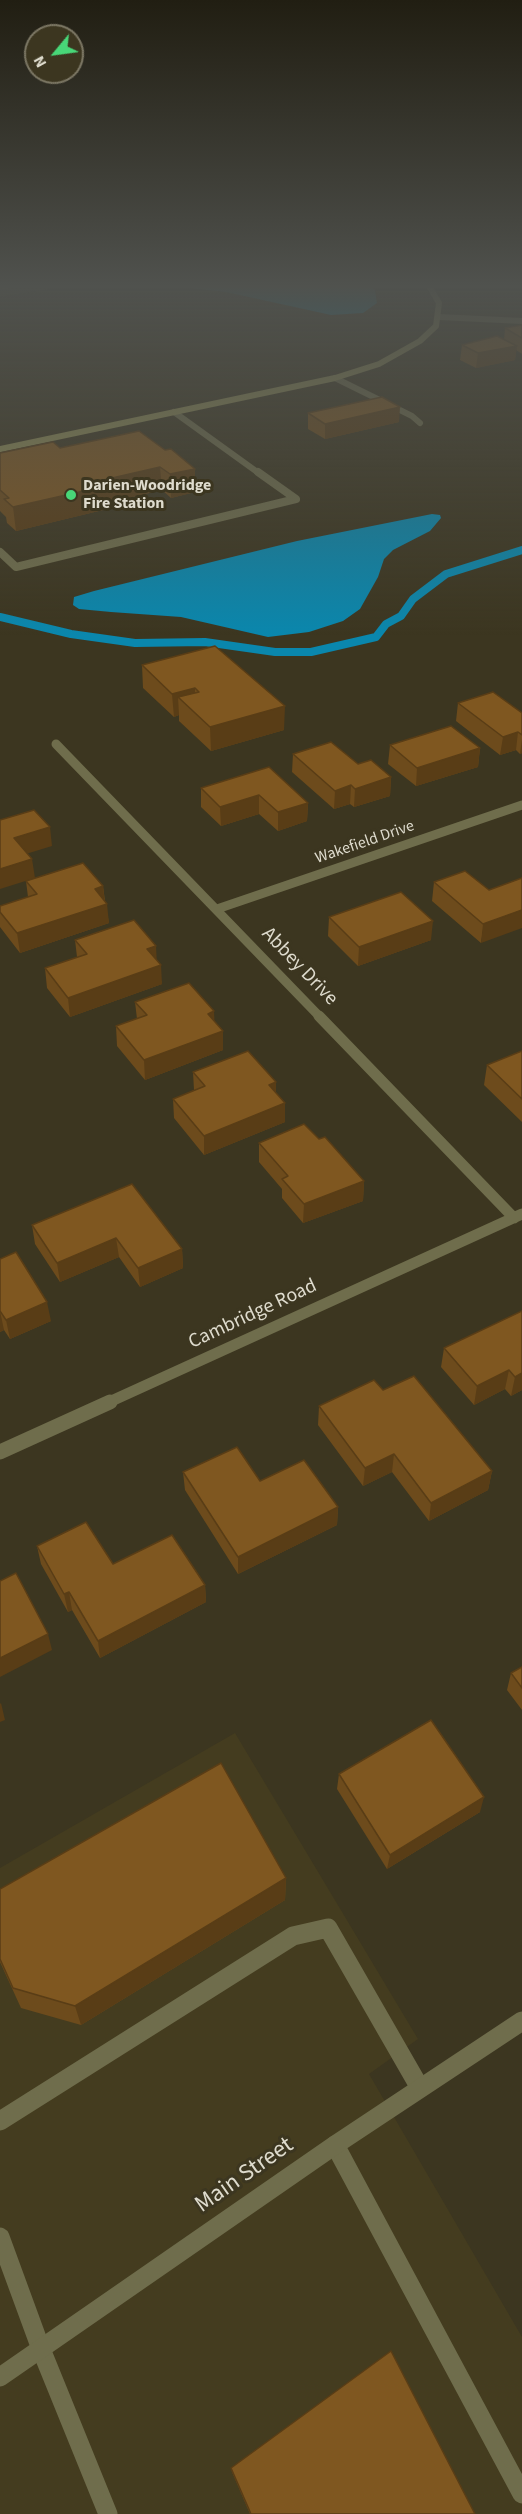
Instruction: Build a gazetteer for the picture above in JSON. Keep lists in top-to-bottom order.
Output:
{
  "streets": {
    "street": [
      "Wakefield Drive",
      "Abbey Drive",
      "Cambridge Road",
      "Main Street"
    ]
  },
  "crossings": [
    ["Wakefield Drive", "Abbey Drive"],
    ["Abbey Drive", "Cambridge Road"]
  ],
  "places": ["Darien-Woodridge Fire Station"],
  "north": "bottom left"
}
